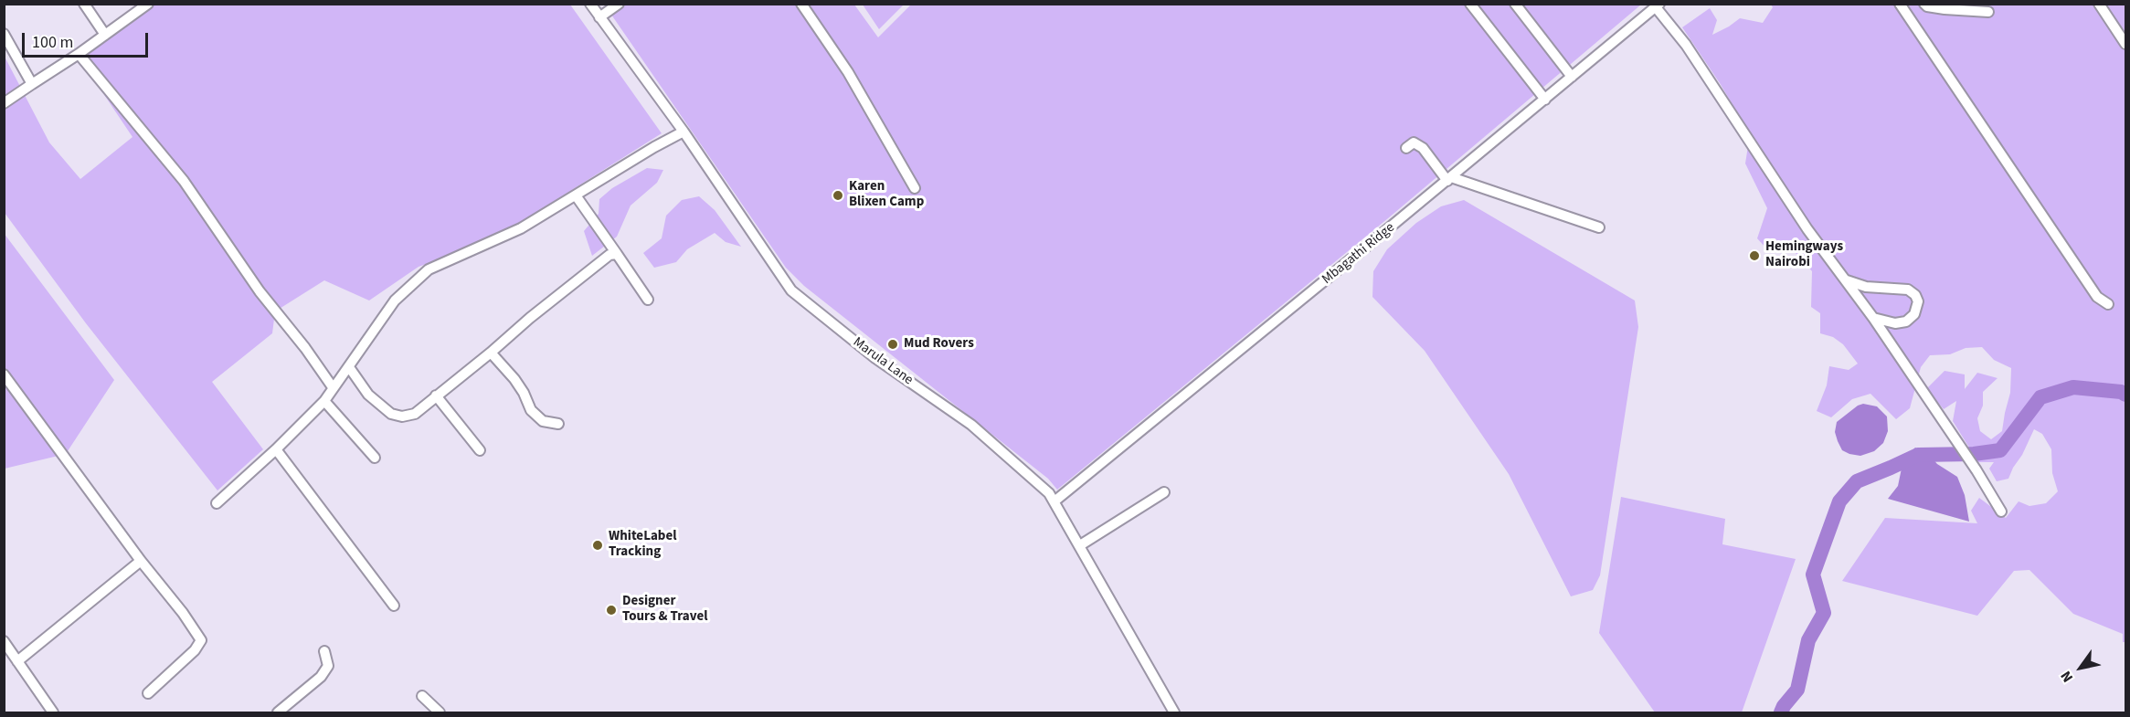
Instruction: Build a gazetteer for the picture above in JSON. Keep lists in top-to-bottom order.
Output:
{
  "streets": {
    "street": ["Mbagathi Ridge", "Marula Lane"]
  },
  "crossings": [
    ["Mbagathi Ridge", "Marula Lane"]
  ],
  "places": [
    "Karen Blixen Camp",
    "Hemingways Nairobi",
    "Mud Rovers",
    "WhiteLabel Tracking",
    "Designer Tours & Travel"
  ],
  "scale_bar": "100 m",
  "north": "bottom left"
}
